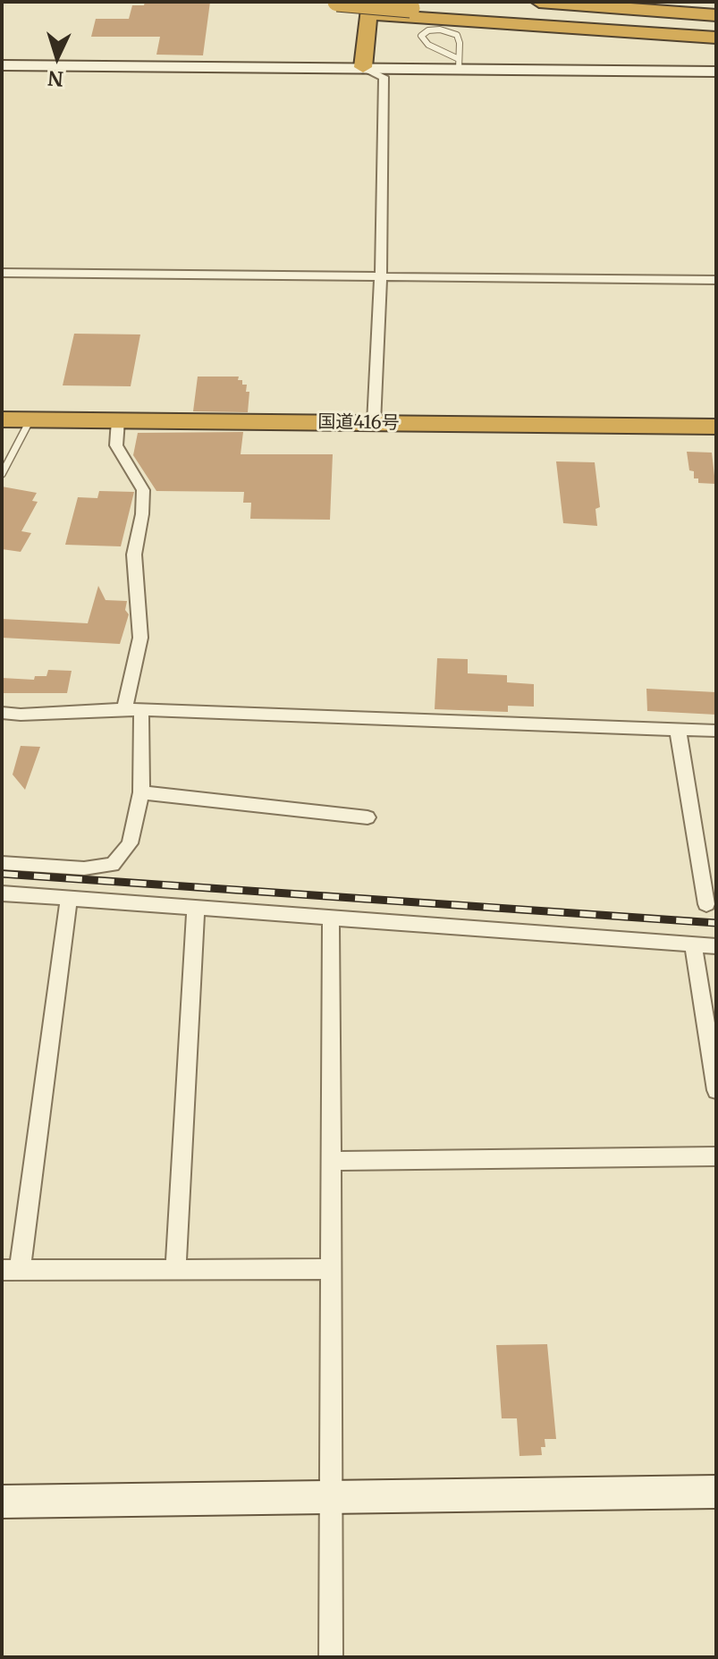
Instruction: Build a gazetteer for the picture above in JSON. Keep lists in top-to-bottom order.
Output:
{
  "streets": {
    "highway": ["国道416号"]
  },
  "north": "bottom"
}
